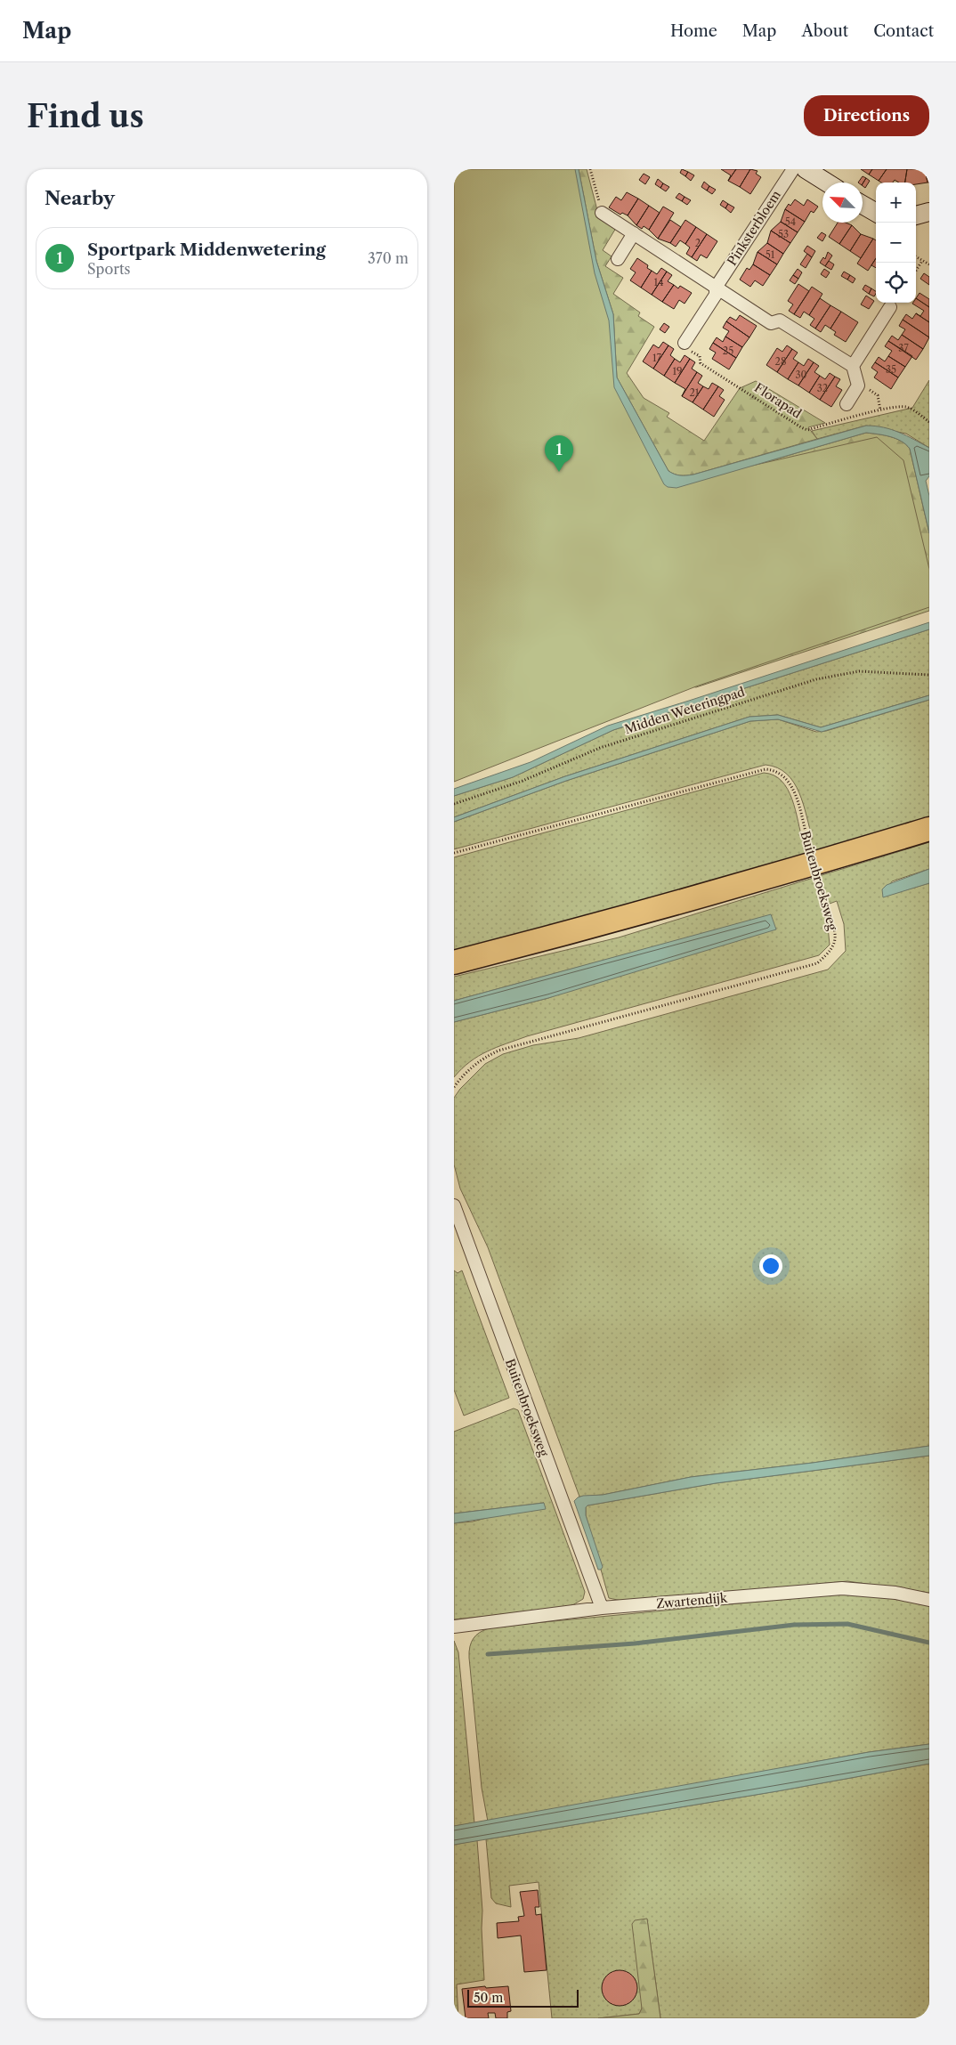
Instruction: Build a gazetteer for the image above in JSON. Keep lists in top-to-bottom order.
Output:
{
  "streets": {
    "street": ["Pinksterbloem", "Buitenbroeksweg", "Zwartendijk"],
    "path": ["Florapad", "Midden Weteringpad"]
  },
  "crossings": [
    ["Pinksterbloem", "Florapad"],
    ["Buitenbroeksweg", "Zwartendijk"]
  ],
  "house_numbers": [
    "54",
    "53",
    "2",
    "51",
    "14",
    "37",
    "25",
    "17",
    "28",
    "35",
    "19",
    "30",
    "32",
    "21"
  ],
  "scale_bar": "50 m",
  "north": "top left",
  "page": {
    "header": "Map",
    "nav": [
      "Home",
      "Map",
      "About",
      "Contact"
    ],
    "buttons": "Directions",
    "title": "Find us",
    "heading": "Nearby",
    "map_buttons": ["+", "−"],
    "list": [
      {
        "mark": "1",
        "name": "Sportpark Middenwetering",
        "note": "Sports",
        "value": "370 m"
      }
    ],
    "pins": "1",
    "scale": "50 m"
  }
}
